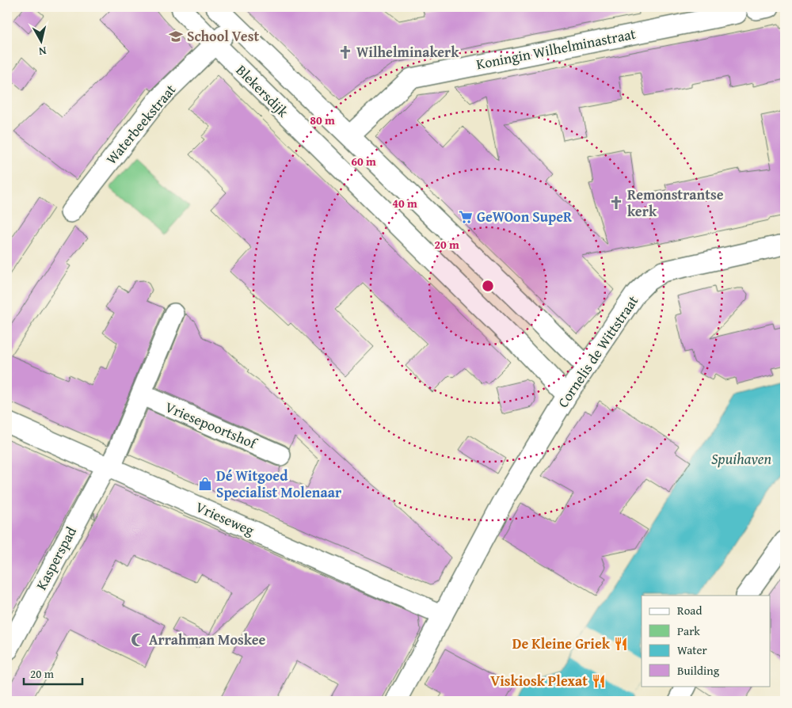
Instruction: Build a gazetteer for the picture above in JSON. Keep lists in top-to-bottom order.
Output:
{
  "streets": {
    "street": [
      "Koningin Wilhelminastraat",
      "Blekersdijk",
      "Waterbeekstraat",
      "Cornelis de Wittstraat",
      "Vriesepoortshof",
      "Vrieseweg",
      "Kasperspad"
    ]
  },
  "crossings": [
    ["Koningin Wilhelminastraat", "Blekersdijk"],
    ["Blekersdijk", "Waterbeekstraat"],
    ["Blekersdijk", "Cornelis de Wittstraat"],
    ["Cornelis de Wittstraat", "Vrieseweg"],
    ["Vrieseweg", "Kasperspad"]
  ],
  "water": ["Spuihaven"],
  "places": {
    "school or university": ["School Vest"],
    "church": ["Wilhelminakerk", "Remonstrantse kerk"],
    "supermarket": ["GeWOon SupeR"],
    "shop": ["Dé Witgoed Specialist Molenaar"],
    "mosque": ["Arrahman Moskee"],
    "restaurant": ["De Kleine Griek", "Viskiosk Plexat"]
  },
  "legend": [
    "Road",
    "Park",
    "Water",
    "Building"
  ],
  "scale_bar": "20 m",
  "north": "bottom",
  "rings": [
    "80 m",
    "60 m",
    "40 m",
    "20 m"
  ]
}
